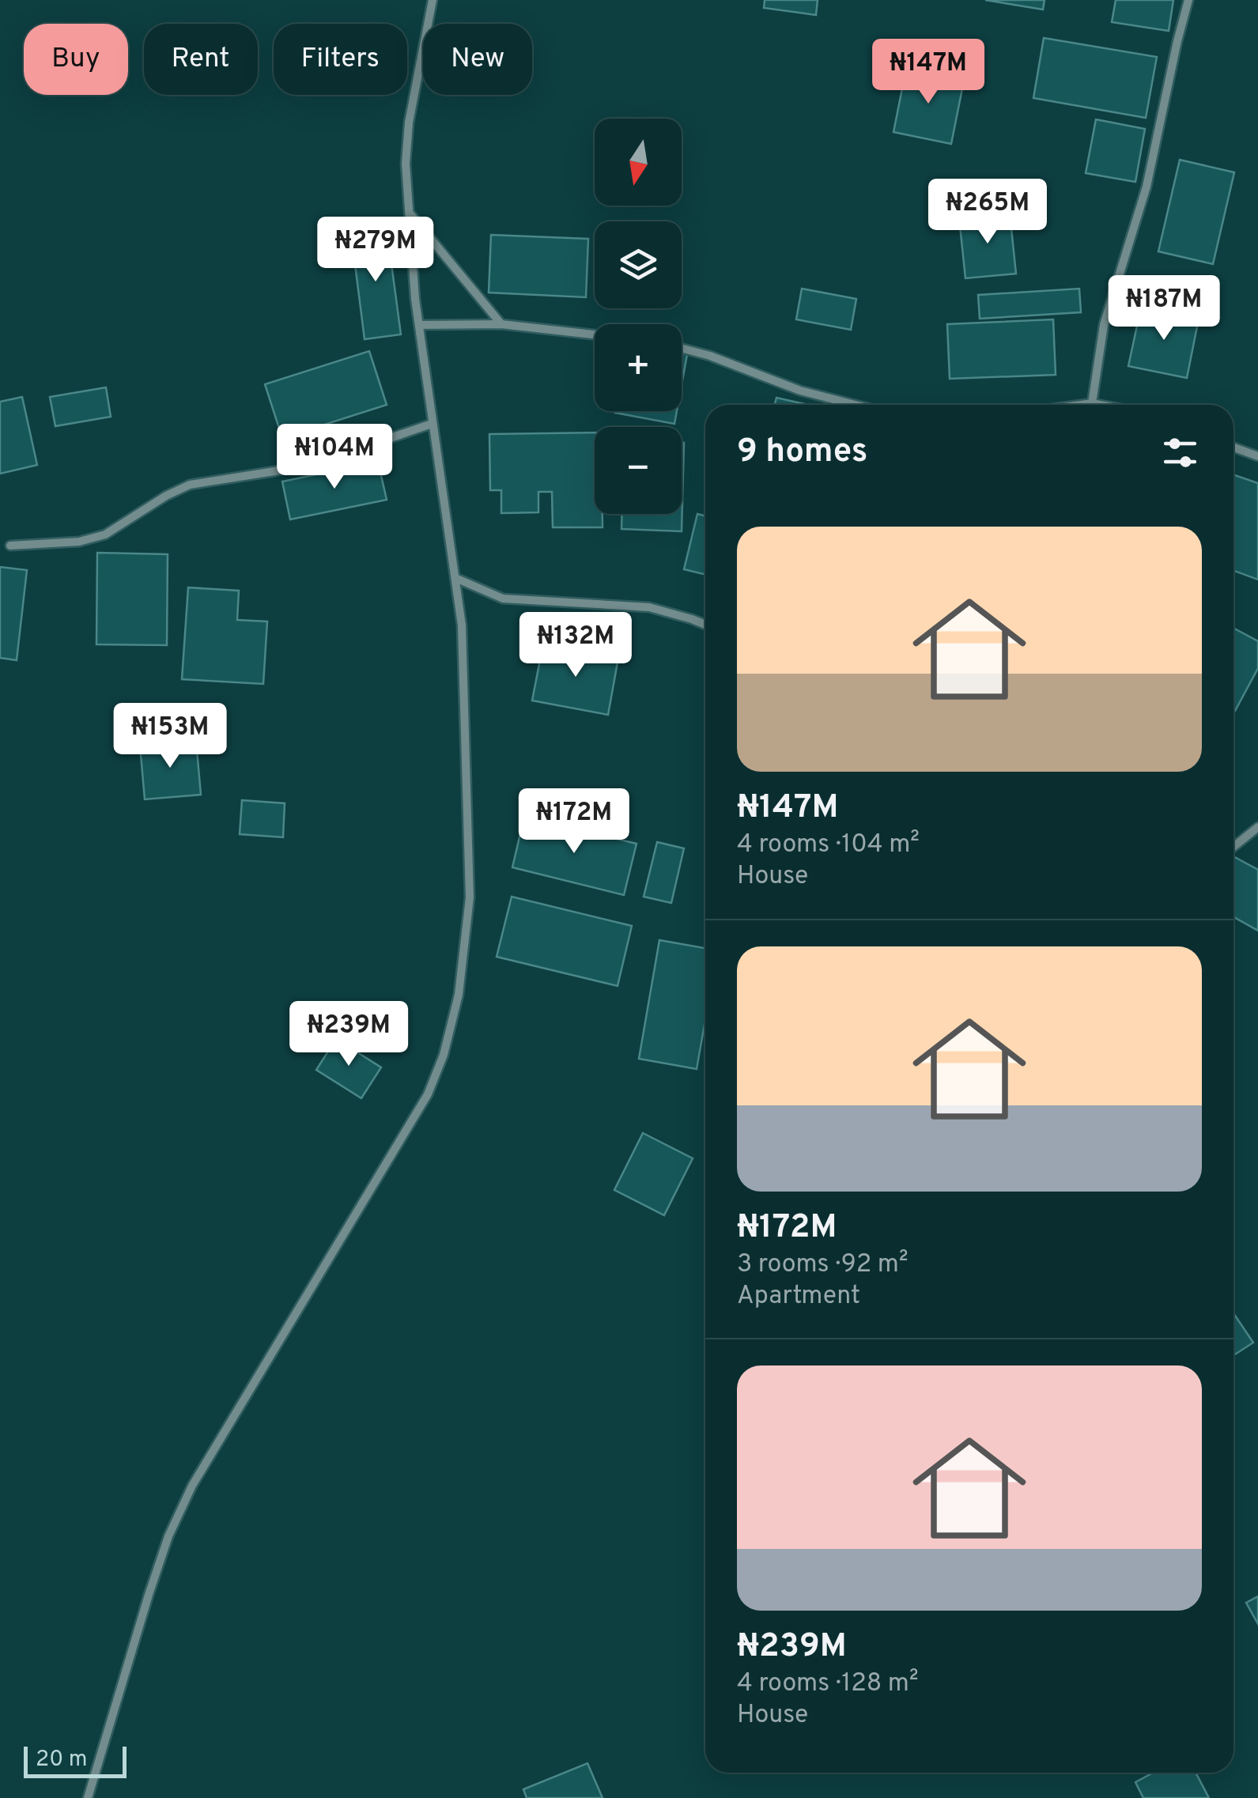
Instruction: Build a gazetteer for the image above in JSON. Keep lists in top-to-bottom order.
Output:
{
  "scale_bar": "20 m",
  "north": "bottom",
  "page": {
    "chip": [
      "Buy",
      "Rent",
      "Filters",
      "New"
    ],
    "price": [
      "₦147M",
      "₦265M",
      "₦279M",
      "₦187M",
      "₦104M",
      "₦132M",
      "₦153M",
      "₦172M",
      "₦239M"
    ],
    "map_buttons": ["+", "−"],
    "heading": "9 homes",
    "list": [
      {
        "name": "₦147M",
        "note": "4 rooms · 104 m² · House"
      },
      {
        "name": "₦172M",
        "note": "3 rooms · 92 m² · Apartment"
      },
      {
        "name": "₦239M",
        "note": "4 rooms · 128 m² · House"
      }
    ],
    "scale": "20 m"
  }
}
